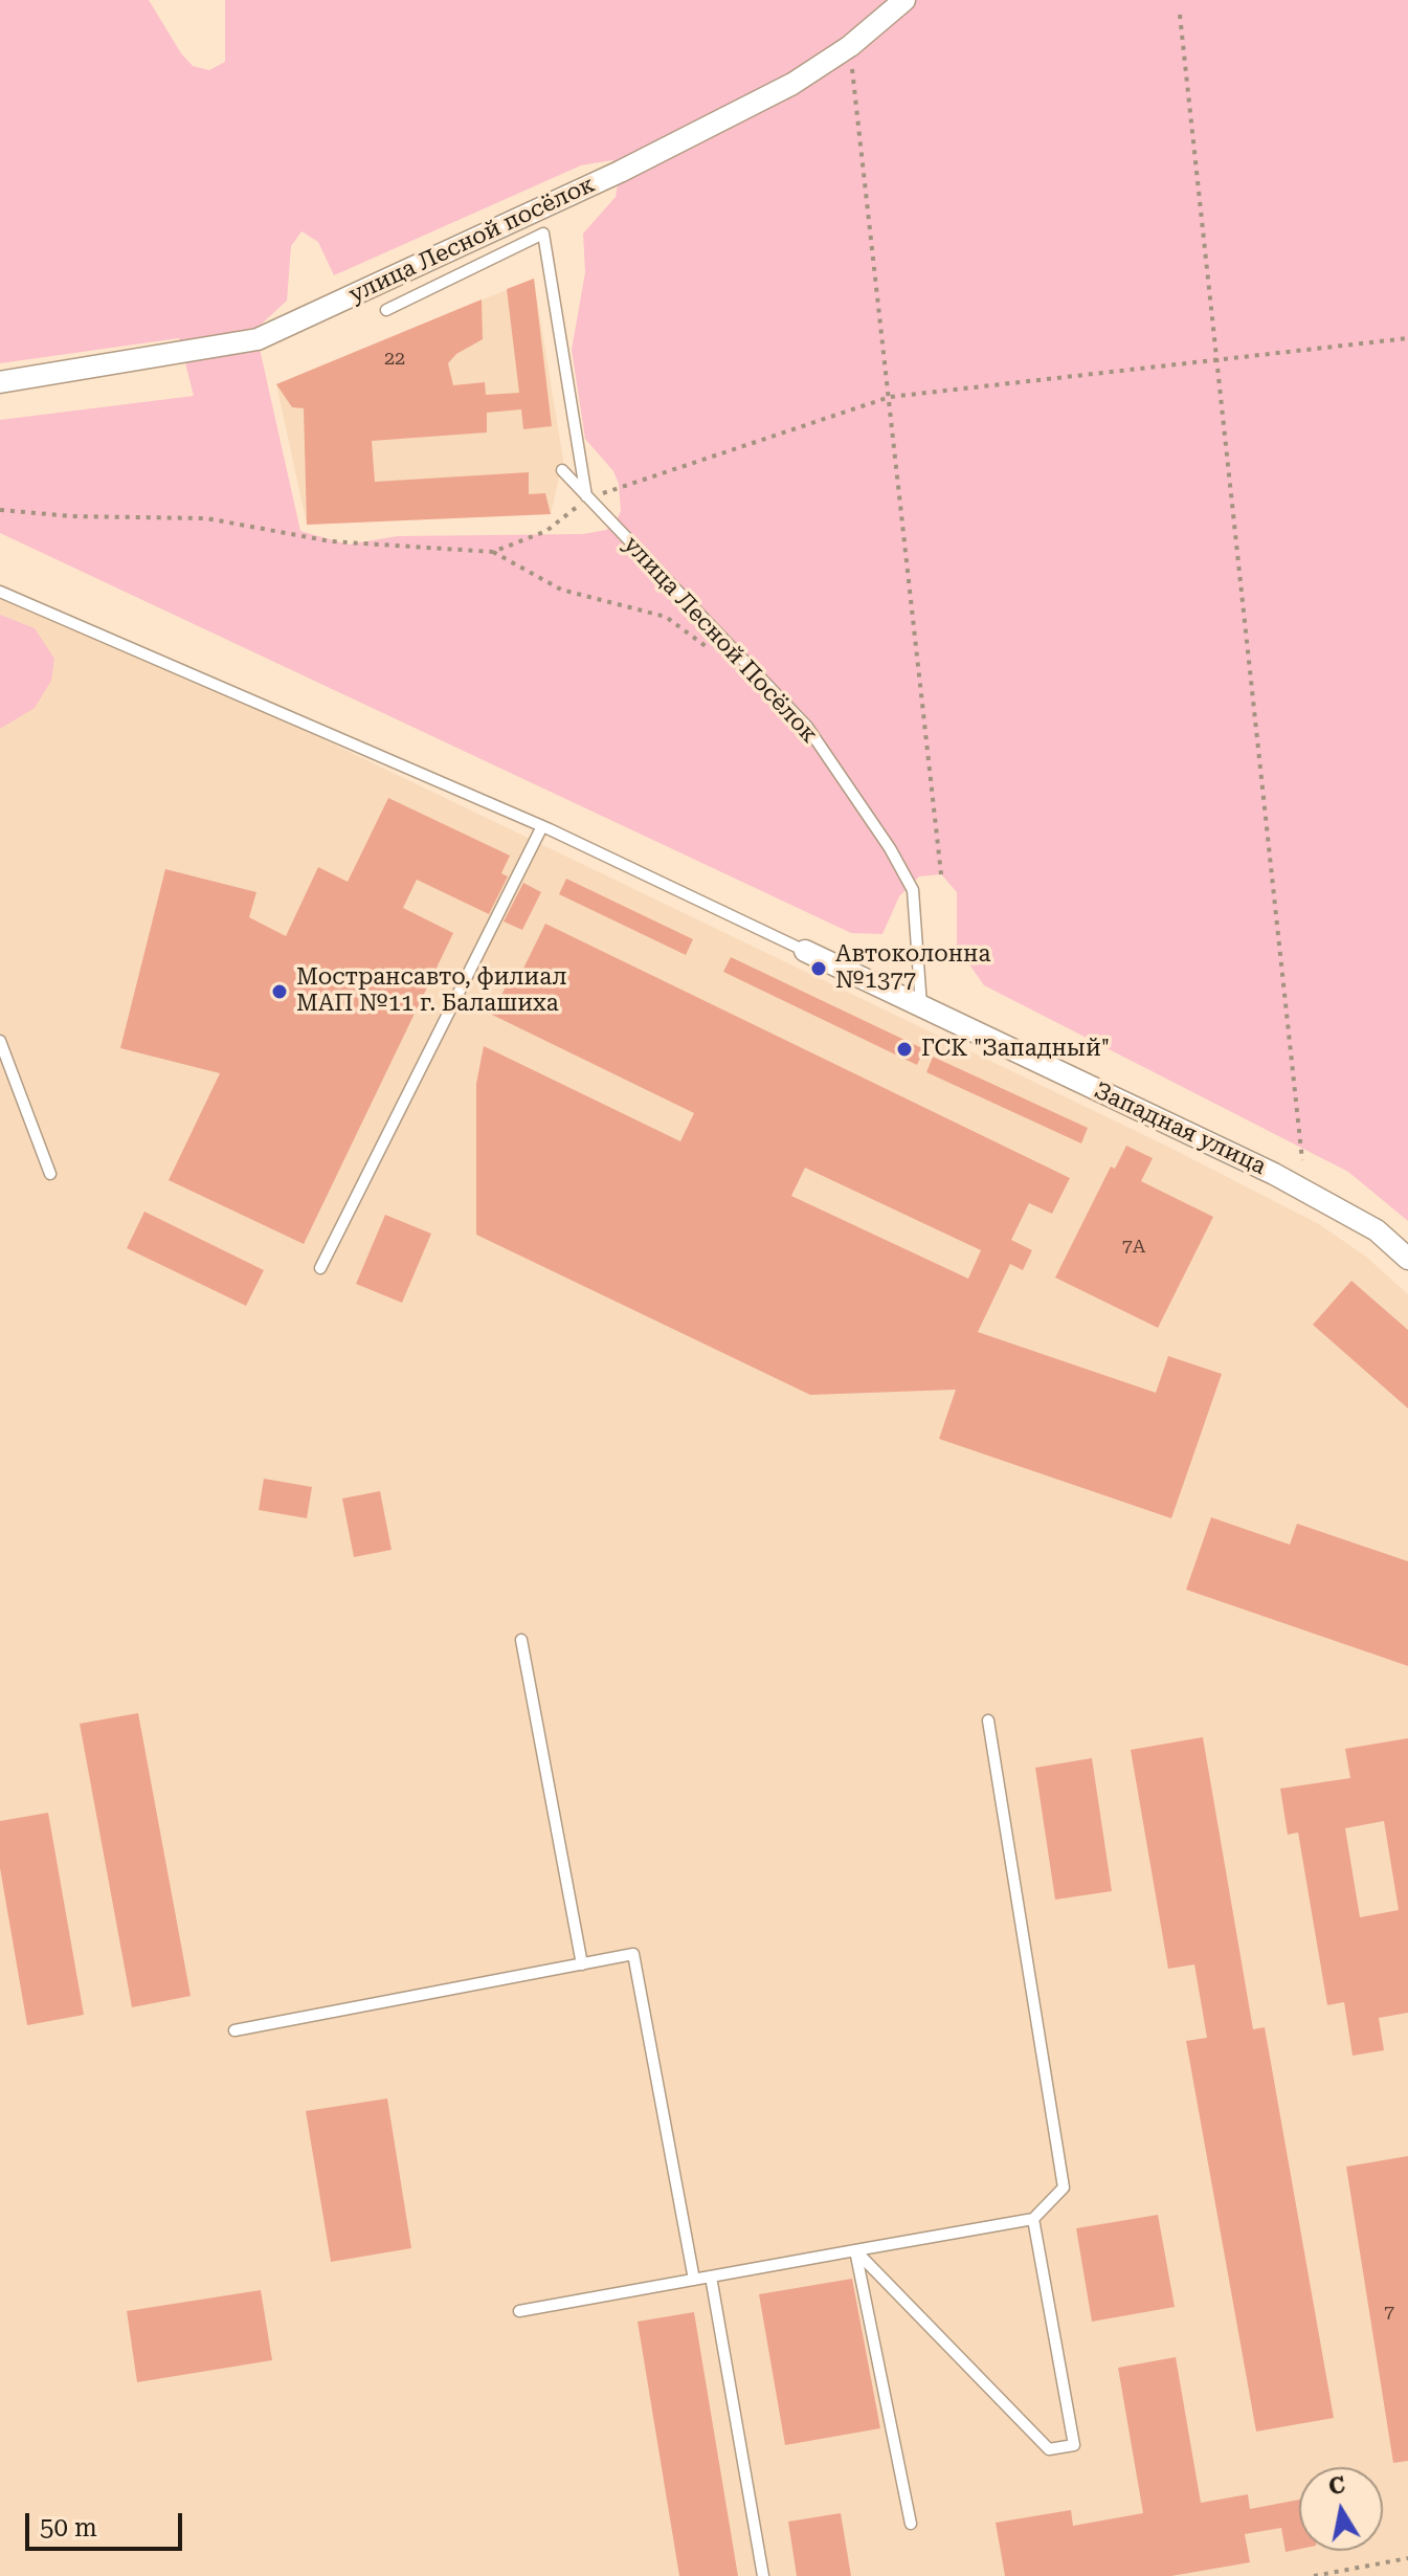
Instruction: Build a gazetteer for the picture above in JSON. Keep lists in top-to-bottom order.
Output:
{
  "streets": {
    "street": ["улица Лесной посёлок", "Западная улица"],
    "lane": ["улица Лесной Посёлок"]
  },
  "crossings": [
    ["улица Лесной Посёлок", "Западная улица"]
  ],
  "places": ["Автоколонна №1377", "Мострансавто, филиал МАП №11 г. Балашиха", "ГСК \"Западный\""],
  "house_numbers": ["22", "7А", "7"],
  "scale_bar": "50 m",
  "north": "top"
}
